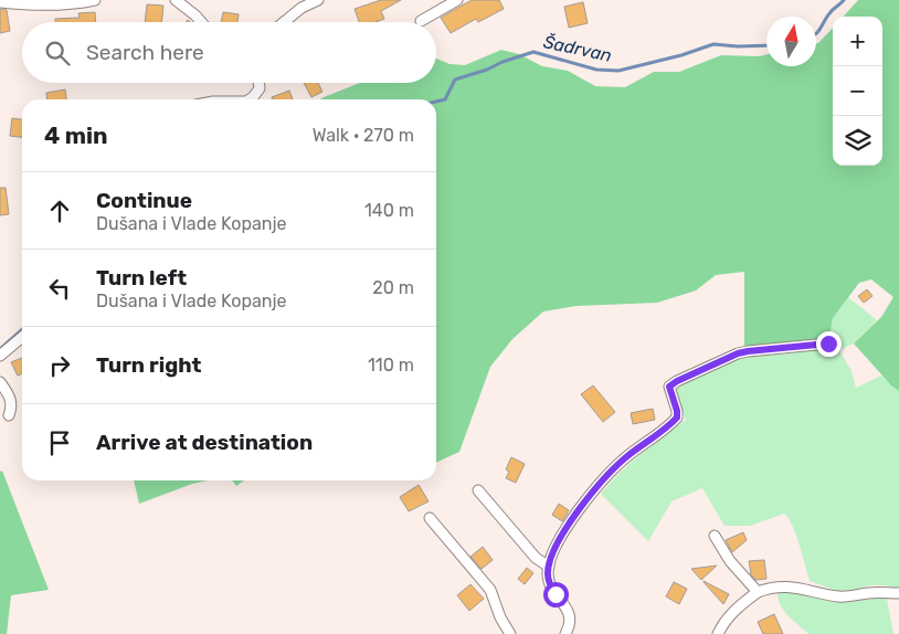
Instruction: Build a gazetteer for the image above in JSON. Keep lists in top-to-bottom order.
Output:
{
  "water": ["Šadrvan"],
  "north": "top",
  "page": {
    "map_buttons": ["+", "−"],
    "search": "Search here",
    "heading": ["4 min", "Walk · 270 m"],
    "list": [
      ["Continue", "Dušana i Vlade Kopanje", "140 m"],
      ["Turn left", "Dušana i Vlade Kopanje", "20 m"],
      ["Turn right", "110 m"],
      "Arrive at destination"
    ]
  }
}
